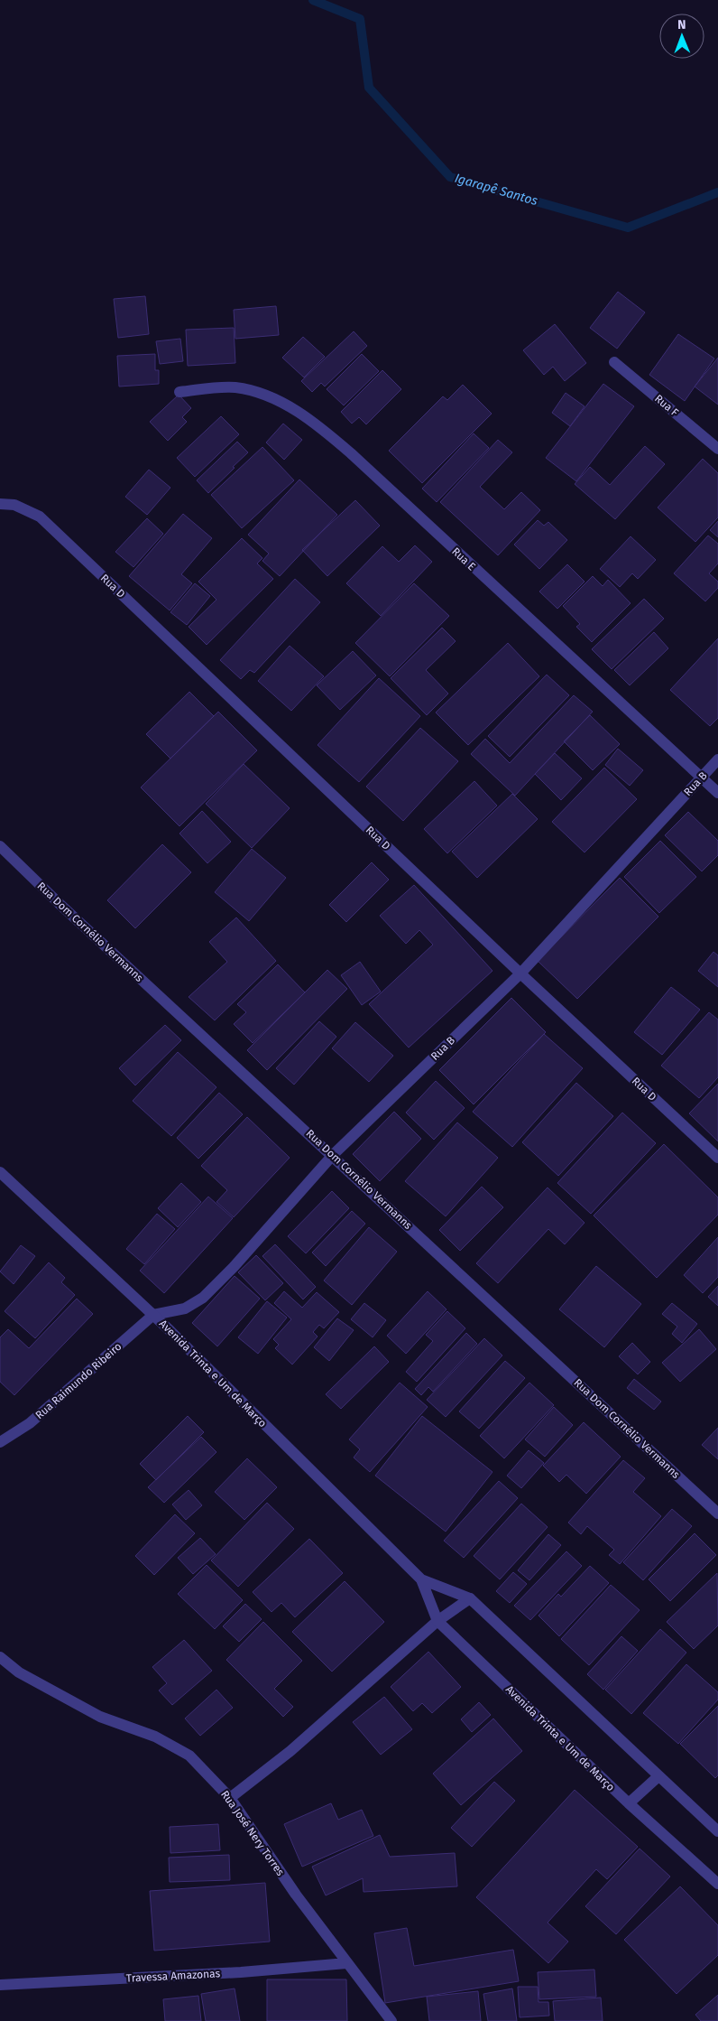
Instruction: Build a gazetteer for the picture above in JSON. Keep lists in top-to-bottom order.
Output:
{
  "streets": {
    "street": [
      "Rua F",
      "Rua E",
      "Rua D",
      "Rua B",
      "Rua Dom Cornélio Vermanns",
      "Avenida Trinta e Um de Março",
      "Rua Raimundo Ribeiro",
      "Rua José Nery Torres",
      "Travessa Amazonas"
    ]
  },
  "crossings": [
    ["Rua E", "Rua B"],
    ["Rua D", "Rua B"],
    ["Rua B", "Rua Dom Cornélio Vermanns"],
    ["Rua B", "Avenida Trinta e Um de Março"],
    ["Rua B", "Rua Raimundo Ribeiro"],
    ["Avenida Trinta e Um de Março", "Rua Raimundo Ribeiro"],
    ["Rua José Nery Torres", "Travessa Amazonas"]
  ],
  "water": ["Igarapê Santos"],
  "north": "top"
}
